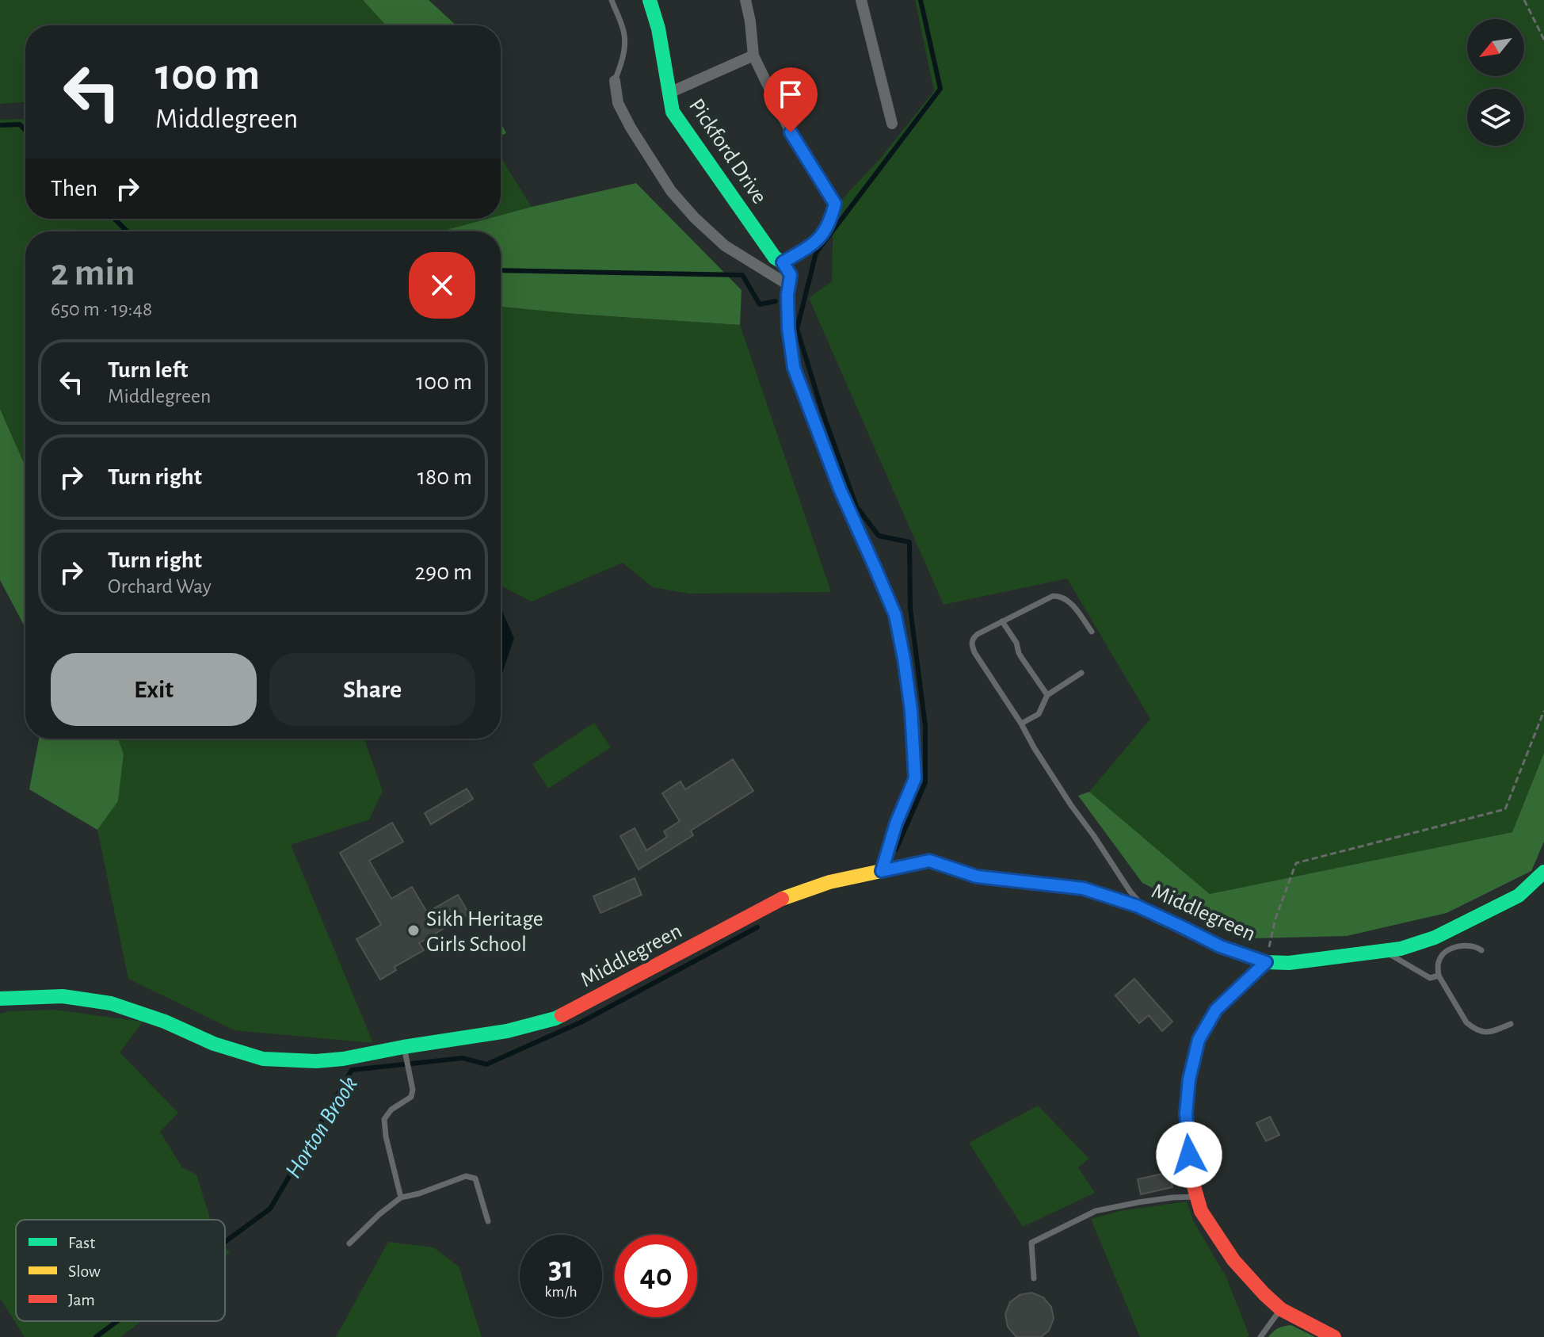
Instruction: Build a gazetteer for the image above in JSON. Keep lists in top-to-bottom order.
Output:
{
  "streets": {
    "street": ["Pickford Drive", "Middlegreen"]
  },
  "water": ["Horton Brook"],
  "places": ["Sikh Heritage Girls School"],
  "legend": ["Fast", "Slow", "Jam"],
  "north": "bottom left",
  "page": {
    "turn": ["100 m", "Middlegreen"],
    "then": "Then",
    "heading": ["2 min", "650 m · 19:48"],
    "list": [
      {
        "name": "Turn left",
        "note": "Middlegreen",
        "value": "100 m"
      },
      {
        "name": "Turn right",
        "value": "180 m"
      },
      {
        "name": "Turn right",
        "note": "Orchard Way",
        "value": "290 m"
      }
    ],
    "buttons": ["Exit", "Share"],
    "speed": "31 km/h",
    "limit": "40"
  }
}
